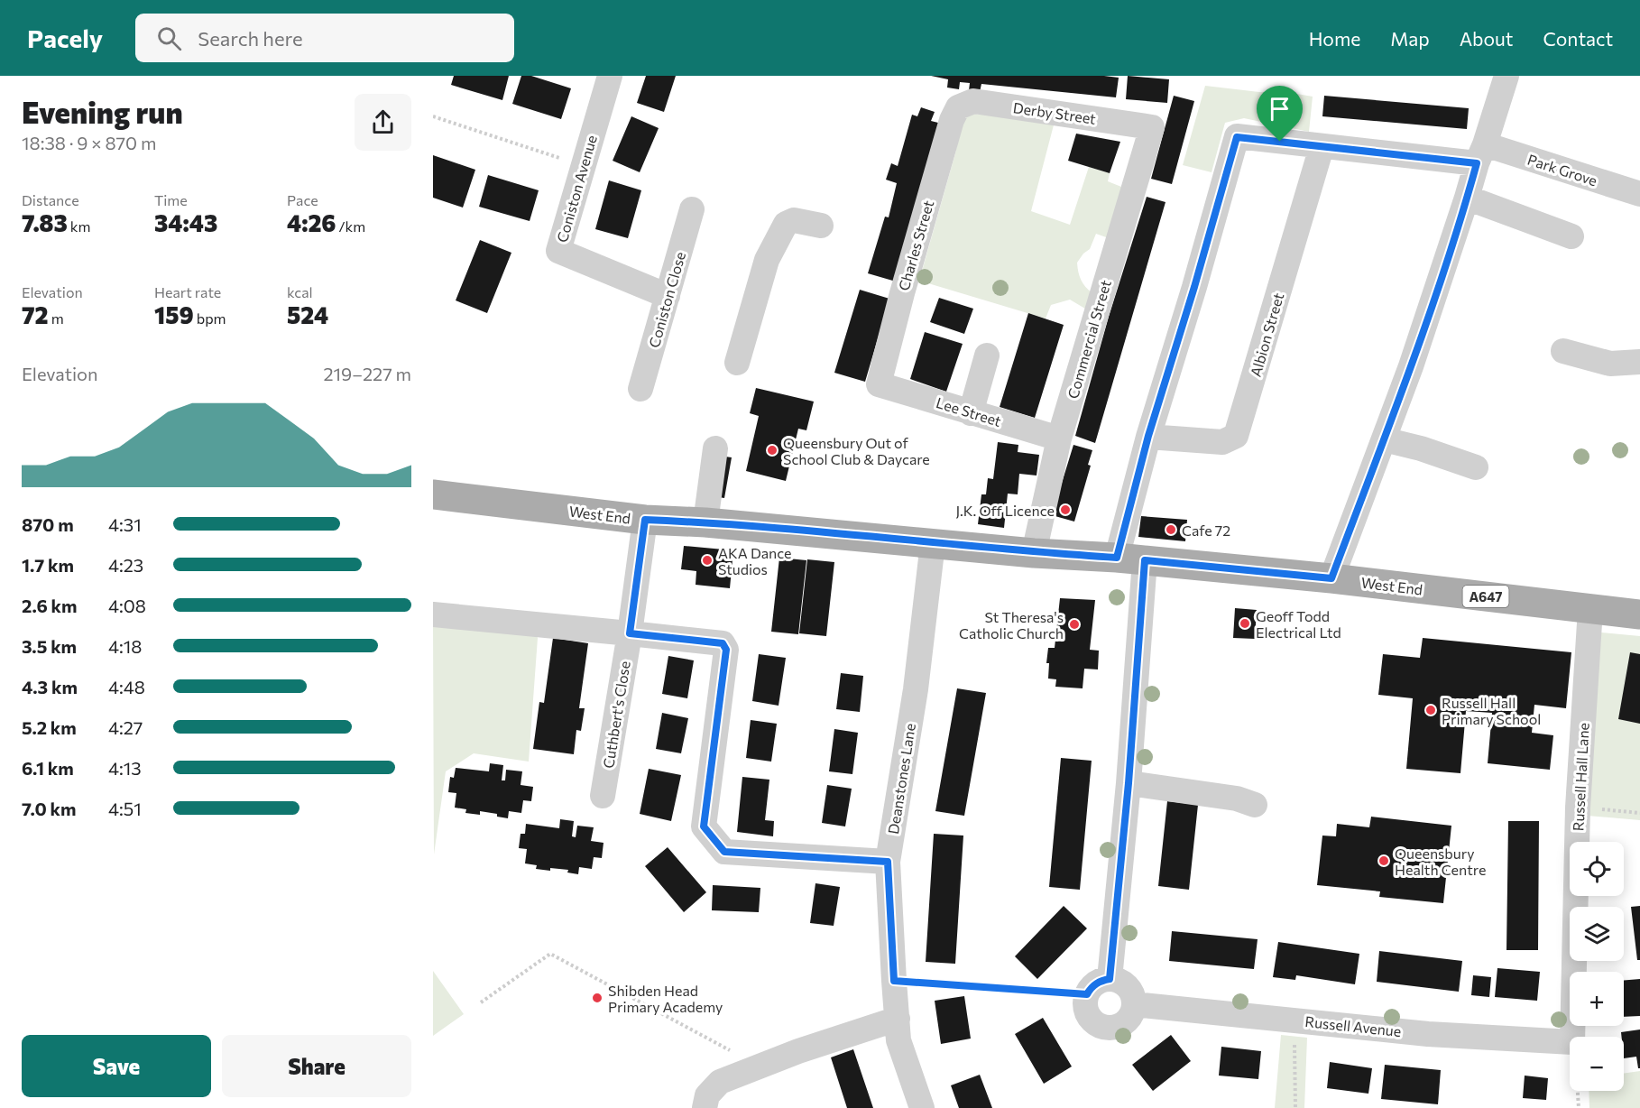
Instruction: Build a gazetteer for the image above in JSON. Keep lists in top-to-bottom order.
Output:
{
  "streets": {
    "main road": ["West End", "A647"],
    "street": [
      "Derby Street",
      "Park Grove",
      "Coniston Avenue",
      "Charles Street",
      "Coniston Close",
      "Albion Street",
      "Commercial Street",
      "Lee Street",
      "Cuthbert's Close",
      "Russell Hall Lane",
      "Deanstones Lane",
      "Russell Avenue"
    ]
  },
  "crossings": [
    ["Derby Street", "Charles Street"],
    ["Derby Street", "Commercial Street"],
    ["Park Grove", "Albion Street"],
    ["Coniston Avenue", "Coniston Close"],
    ["Charles Street", "Lee Street"],
    ["Commercial Street", "Lee Street"],
    ["Commercial Street", "West End"],
    ["West End", "Cuthbert's Close"],
    ["West End", "Russell Hall Lane"],
    ["West End", "Deanstones Lane"]
  ],
  "places": [
    "Queensbury Out of School Club & Daycare",
    "J.K. Off Licence",
    "Cafe 72",
    "AKA Dance Studios",
    "Geoff Todd Electrical Ltd",
    "St Theresa's Catholic Church",
    "Russell Hall Primary School",
    "Queensbury Health Centre",
    "Shibden Head Primary Academy"
  ],
  "page": {
    "header": "Pacely",
    "search": "Search here",
    "nav": [
      "Home",
      "Map",
      "About",
      "Contact"
    ],
    "heading": ["Evening run", "18:38 · 9 × 870 m"],
    "stats": [
      ["Distance", "7.83 km"],
      ["Time", "34:43"],
      ["Pace", "4:26 /km"],
      ["Elevation", "72 m"],
      ["Heart rate", "159 bpm"],
      ["kcal", "524"]
    ],
    "chart": ["Elevation", "219–227 m"],
    "list": [
      {
        "name": "870 m",
        "note": "4:31"
      },
      {
        "name": "1.7 km",
        "note": "4:23"
      },
      {
        "name": "2.6 km",
        "note": "4:08"
      },
      {
        "name": "3.5 km",
        "note": "4:18"
      },
      {
        "name": "4.3 km",
        "note": "4:48"
      },
      {
        "name": "5.2 km",
        "note": "4:27"
      },
      {
        "name": "6.1 km",
        "note": "4:13"
      },
      {
        "name": "7.0 km",
        "note": "4:51"
      }
    ],
    "map_buttons": ["+", "−"],
    "buttons": ["Save", "Share"]
  }
}
